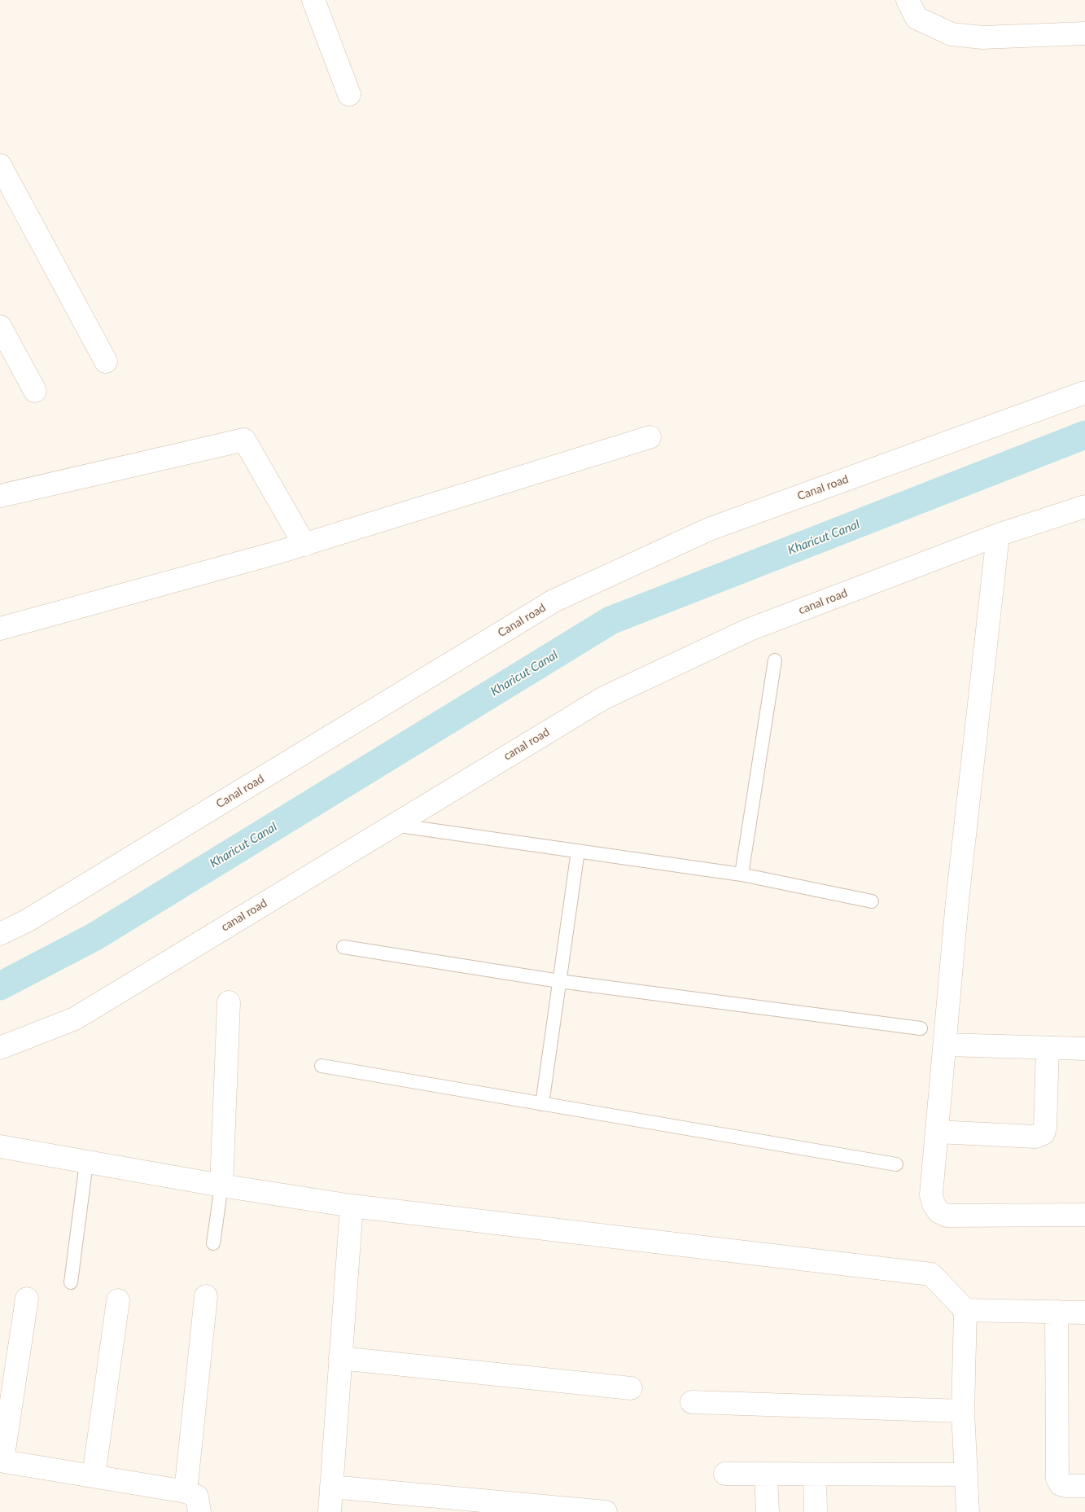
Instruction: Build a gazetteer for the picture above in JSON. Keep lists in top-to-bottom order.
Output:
{
  "streets": {
    "street": ["Canal road", "canal road"]
  },
  "water": ["Kharicut Canal"]
}
